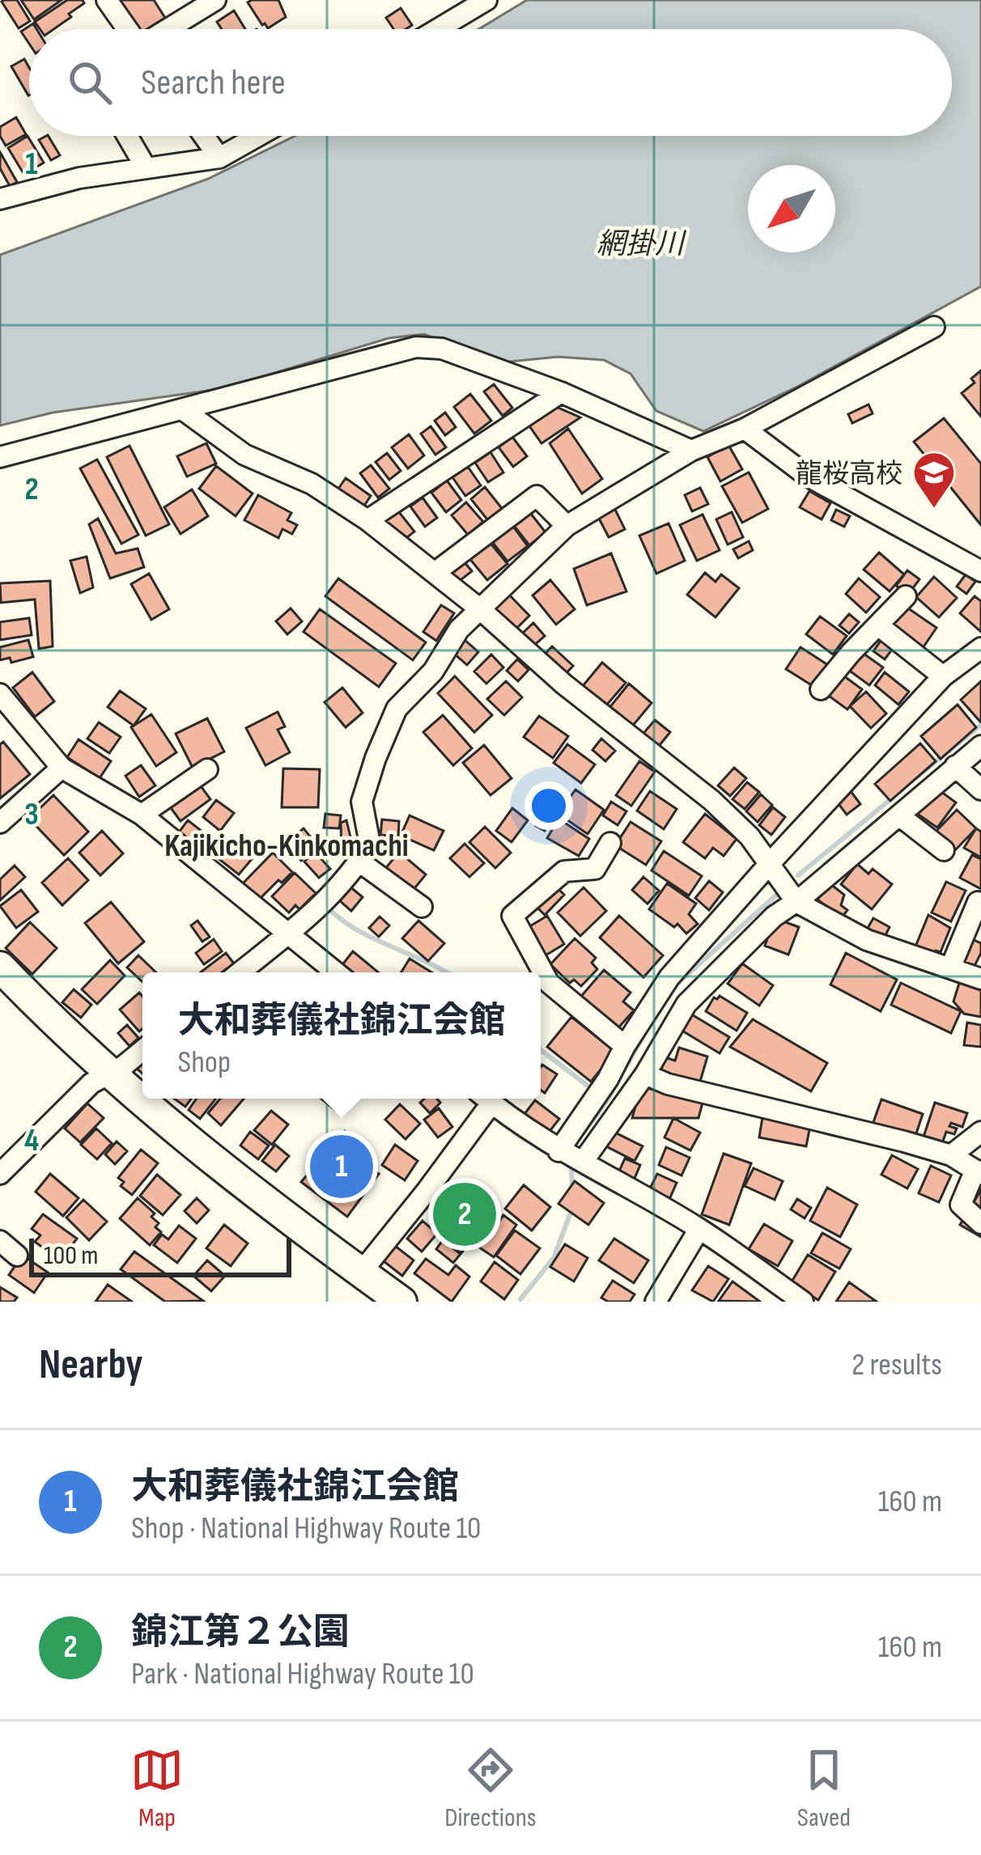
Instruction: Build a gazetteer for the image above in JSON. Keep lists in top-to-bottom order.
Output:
{
  "districts": ["Kajikicho-Kinkomachi"],
  "water": ["網掛川"],
  "places": {
    "school or university": ["龍桜高校"]
  },
  "scale_bar": "100 m",
  "north": "bottom left",
  "page": {
    "search": "Search here",
    "popup": ["大和葬儀社錦江会館", "Shop"],
    "pins": ["1", "2"],
    "scale": "100 m",
    "heading": ["Nearby", "2 results"],
    "list": [
      {
        "mark": "1",
        "name": "大和葬儀社錦江会館",
        "note": "Shop · National Highway Route 10",
        "value": "160 m"
      },
      {
        "mark": "2",
        "name": "錦江第２公園",
        "note": "Park · National Highway Route 10",
        "value": "160 m"
      }
    ],
    "nav": ["Map", "Directions", "Saved"]
  },
  "grid": {
    "rows": [
      "1",
      "2",
      "3",
      "4"
    ]
  }
}
